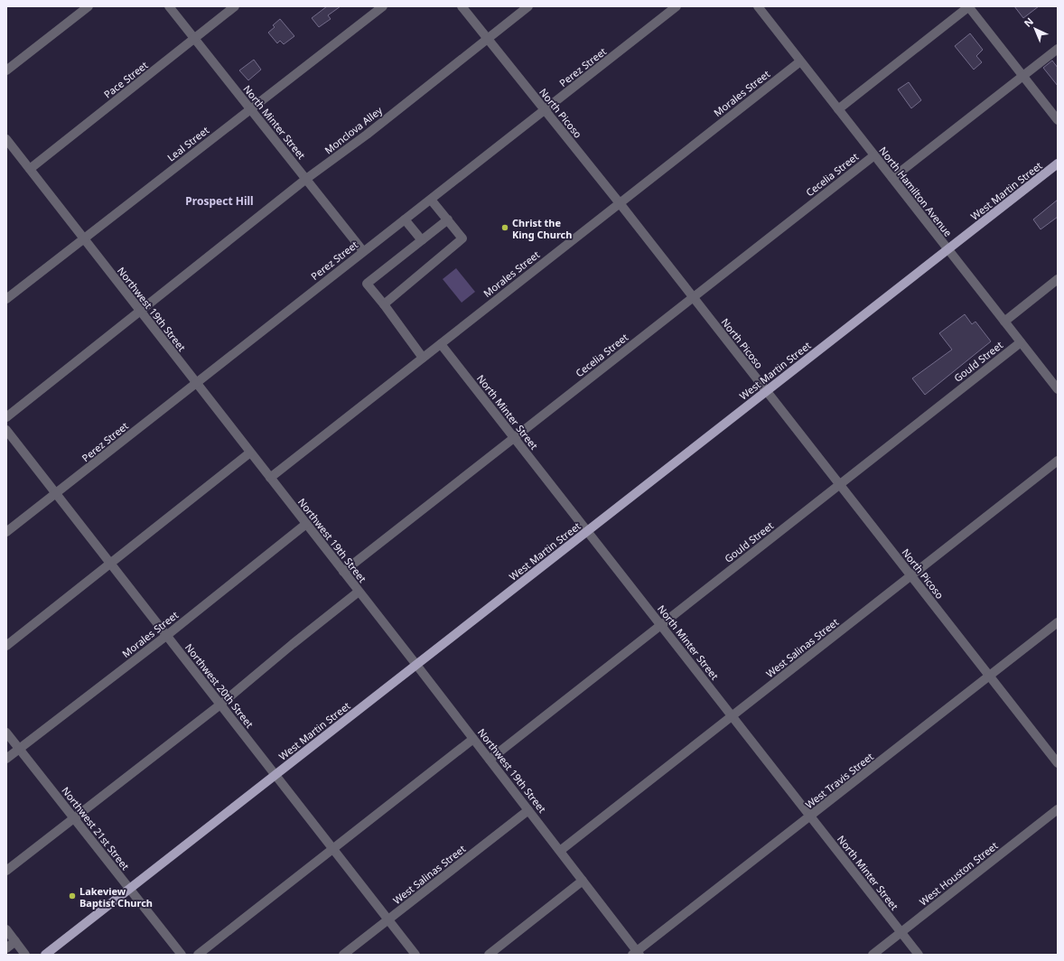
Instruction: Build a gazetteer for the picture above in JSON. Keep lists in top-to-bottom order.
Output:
{
  "streets": {
    "main road": ["West Martin Street"],
    "street": [
      "Perez Street",
      "Pace Street",
      "Morales Street",
      "North Picoso",
      "North Minter Street",
      "Monclova Alley",
      "Leal Street",
      "Cecelia Street",
      "North Hamilton Avenue",
      "Northwest 19th Street",
      "Gould Street",
      "West Salinas Street",
      "Northwest 20th Street",
      "West Travis Street",
      "Northwest 21st Street",
      "West Houston Street"
    ]
  },
  "crossings": [
    ["Perez Street", "North Picoso"],
    ["Perez Street", "North Minter Street"],
    ["Perez Street", "Northwest 19th Street"],
    ["Perez Street", "Northwest 20th Street"],
    ["Pace Street", "North Minter Street"],
    ["Pace Street", "Northwest 19th Street"],
    ["Morales Street", "North Picoso"],
    ["Morales Street", "North Minter Street"],
    ["Morales Street", "North Hamilton Avenue"],
    ["Morales Street", "Northwest 19th Street"],
    ["Morales Street", "Northwest 20th Street"],
    ["Morales Street", "Northwest 21st Street"],
    ["North Picoso", "Monclova Alley"],
    ["North Picoso", "Cecelia Street"],
    ["North Picoso", "West Martin Street"],
    ["North Picoso", "Gould Street"],
    ["North Picoso", "West Salinas Street"],
    ["North Picoso", "West Travis Street"],
    ["North Minter Street", "Monclova Alley"],
    ["North Minter Street", "Leal Street"],
    ["North Minter Street", "Cecelia Street"],
    ["North Minter Street", "West Martin Street"],
    ["North Minter Street", "Gould Street"],
    ["North Minter Street", "West Salinas Street"],
    ["North Minter Street", "West Travis Street"],
    ["North Minter Street", "West Houston Street"],
    ["Monclova Alley", "Northwest 19th Street"],
    ["Leal Street", "Northwest 19th Street"],
    ["Cecelia Street", "North Hamilton Avenue"],
    ["Cecelia Street", "Northwest 19th Street"],
    ["West Martin Street", "North Hamilton Avenue"],
    ["West Martin Street", "Northwest 19th Street"],
    ["West Martin Street", "Northwest 20th Street"],
    ["West Martin Street", "Northwest 21st Street"],
    ["North Hamilton Avenue", "Gould Street"],
    ["Northwest 19th Street", "Gould Street"],
    ["Northwest 19th Street", "West Salinas Street"],
    ["Northwest 19th Street", "West Travis Street"],
    ["West Salinas Street", "Northwest 20th Street"]
  ],
  "districts": ["Prospect Hill"],
  "places": ["Christ the King Church", "Lakeview Baptist Church"],
  "north": "top left"
}
